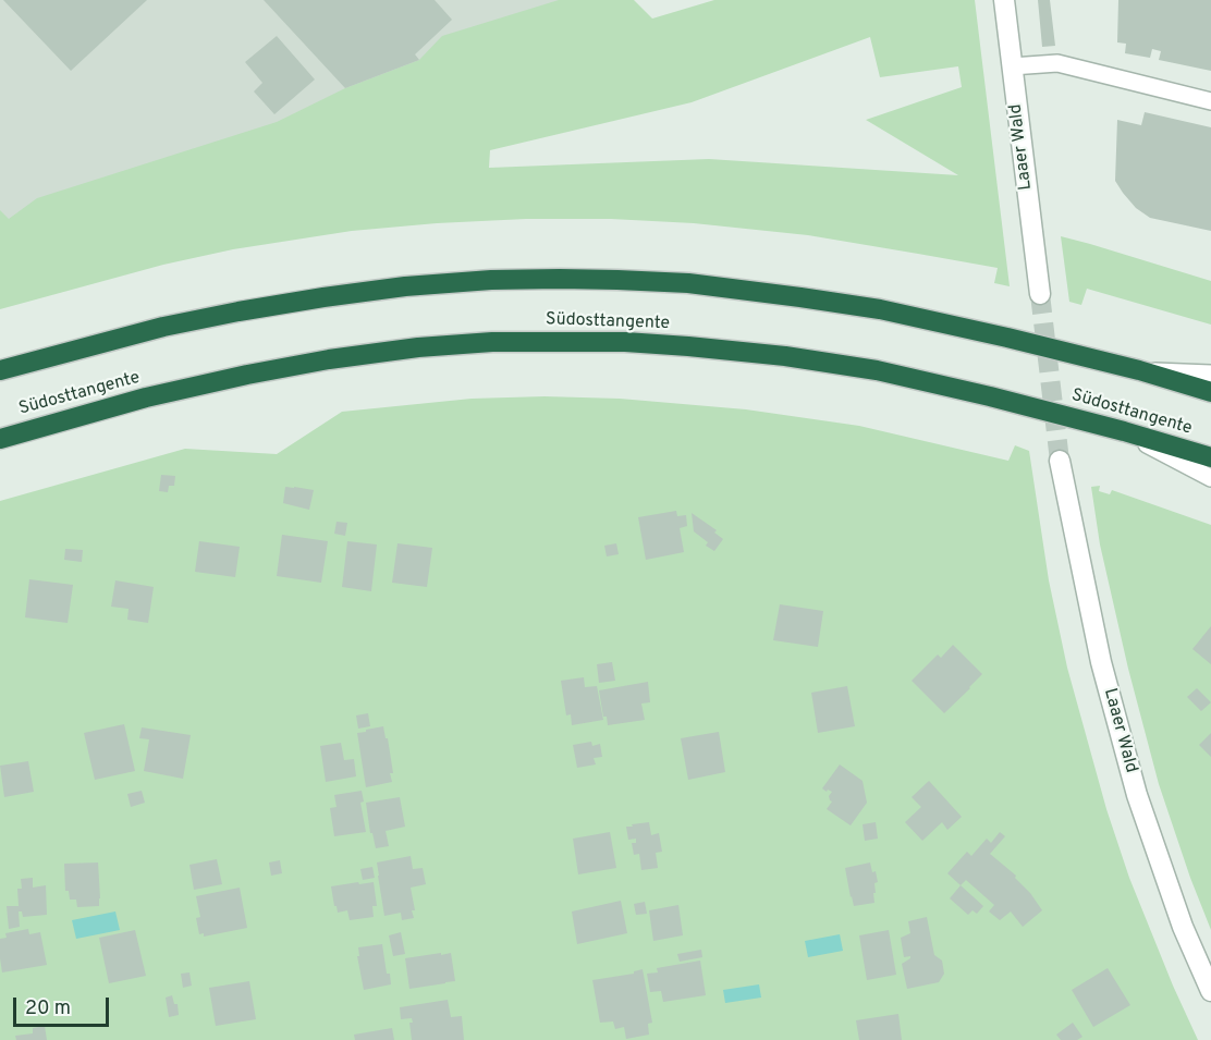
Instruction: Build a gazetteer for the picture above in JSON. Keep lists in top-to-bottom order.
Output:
{
  "streets": {
    "highway": ["Südosttangente"],
    "street": ["Laaer Wald"]
  },
  "scale_bar": "20 m"
}
